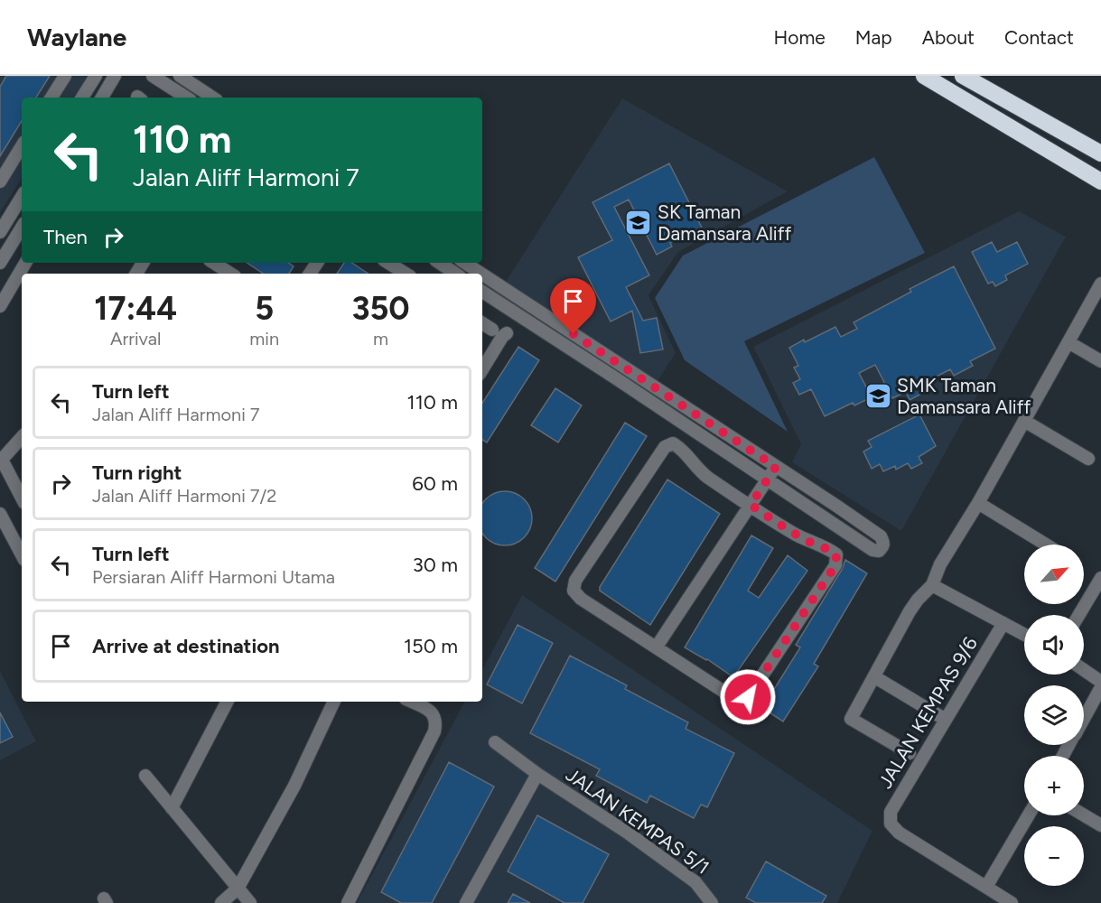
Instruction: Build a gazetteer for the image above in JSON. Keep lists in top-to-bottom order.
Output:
{
  "streets": {
    "street": ["JALAN KEMPAS 9/6", "JALAN KEMPAS 5/1"]
  },
  "places": {
    "school or university": ["SK Taman Damansara Aliff", "SMK Taman Damansara Aliff"]
  },
  "north": "top right",
  "page": {
    "header": "Waylane",
    "nav": [
      "Home",
      "Map",
      "About",
      "Contact"
    ],
    "turn": ["110 m", "Jalan Aliff Harmoni 7"],
    "then": "Then",
    "eta": [
      "17:44",
      "Arrival",
      "5",
      "min",
      "350",
      "m"
    ],
    "list": [
      {
        "name": "Turn left",
        "note": "Jalan Aliff Harmoni 7",
        "value": "110 m"
      },
      {
        "name": "Turn right",
        "note": "Jalan Aliff Harmoni 7/2",
        "value": "60 m"
      },
      {
        "name": "Turn left",
        "note": "Persiaran Aliff Harmoni Utama",
        "value": "30 m"
      },
      {
        "name": "Arrive at destination",
        "value": "150 m"
      }
    ],
    "map_buttons": ["+", "−"]
  }
}
